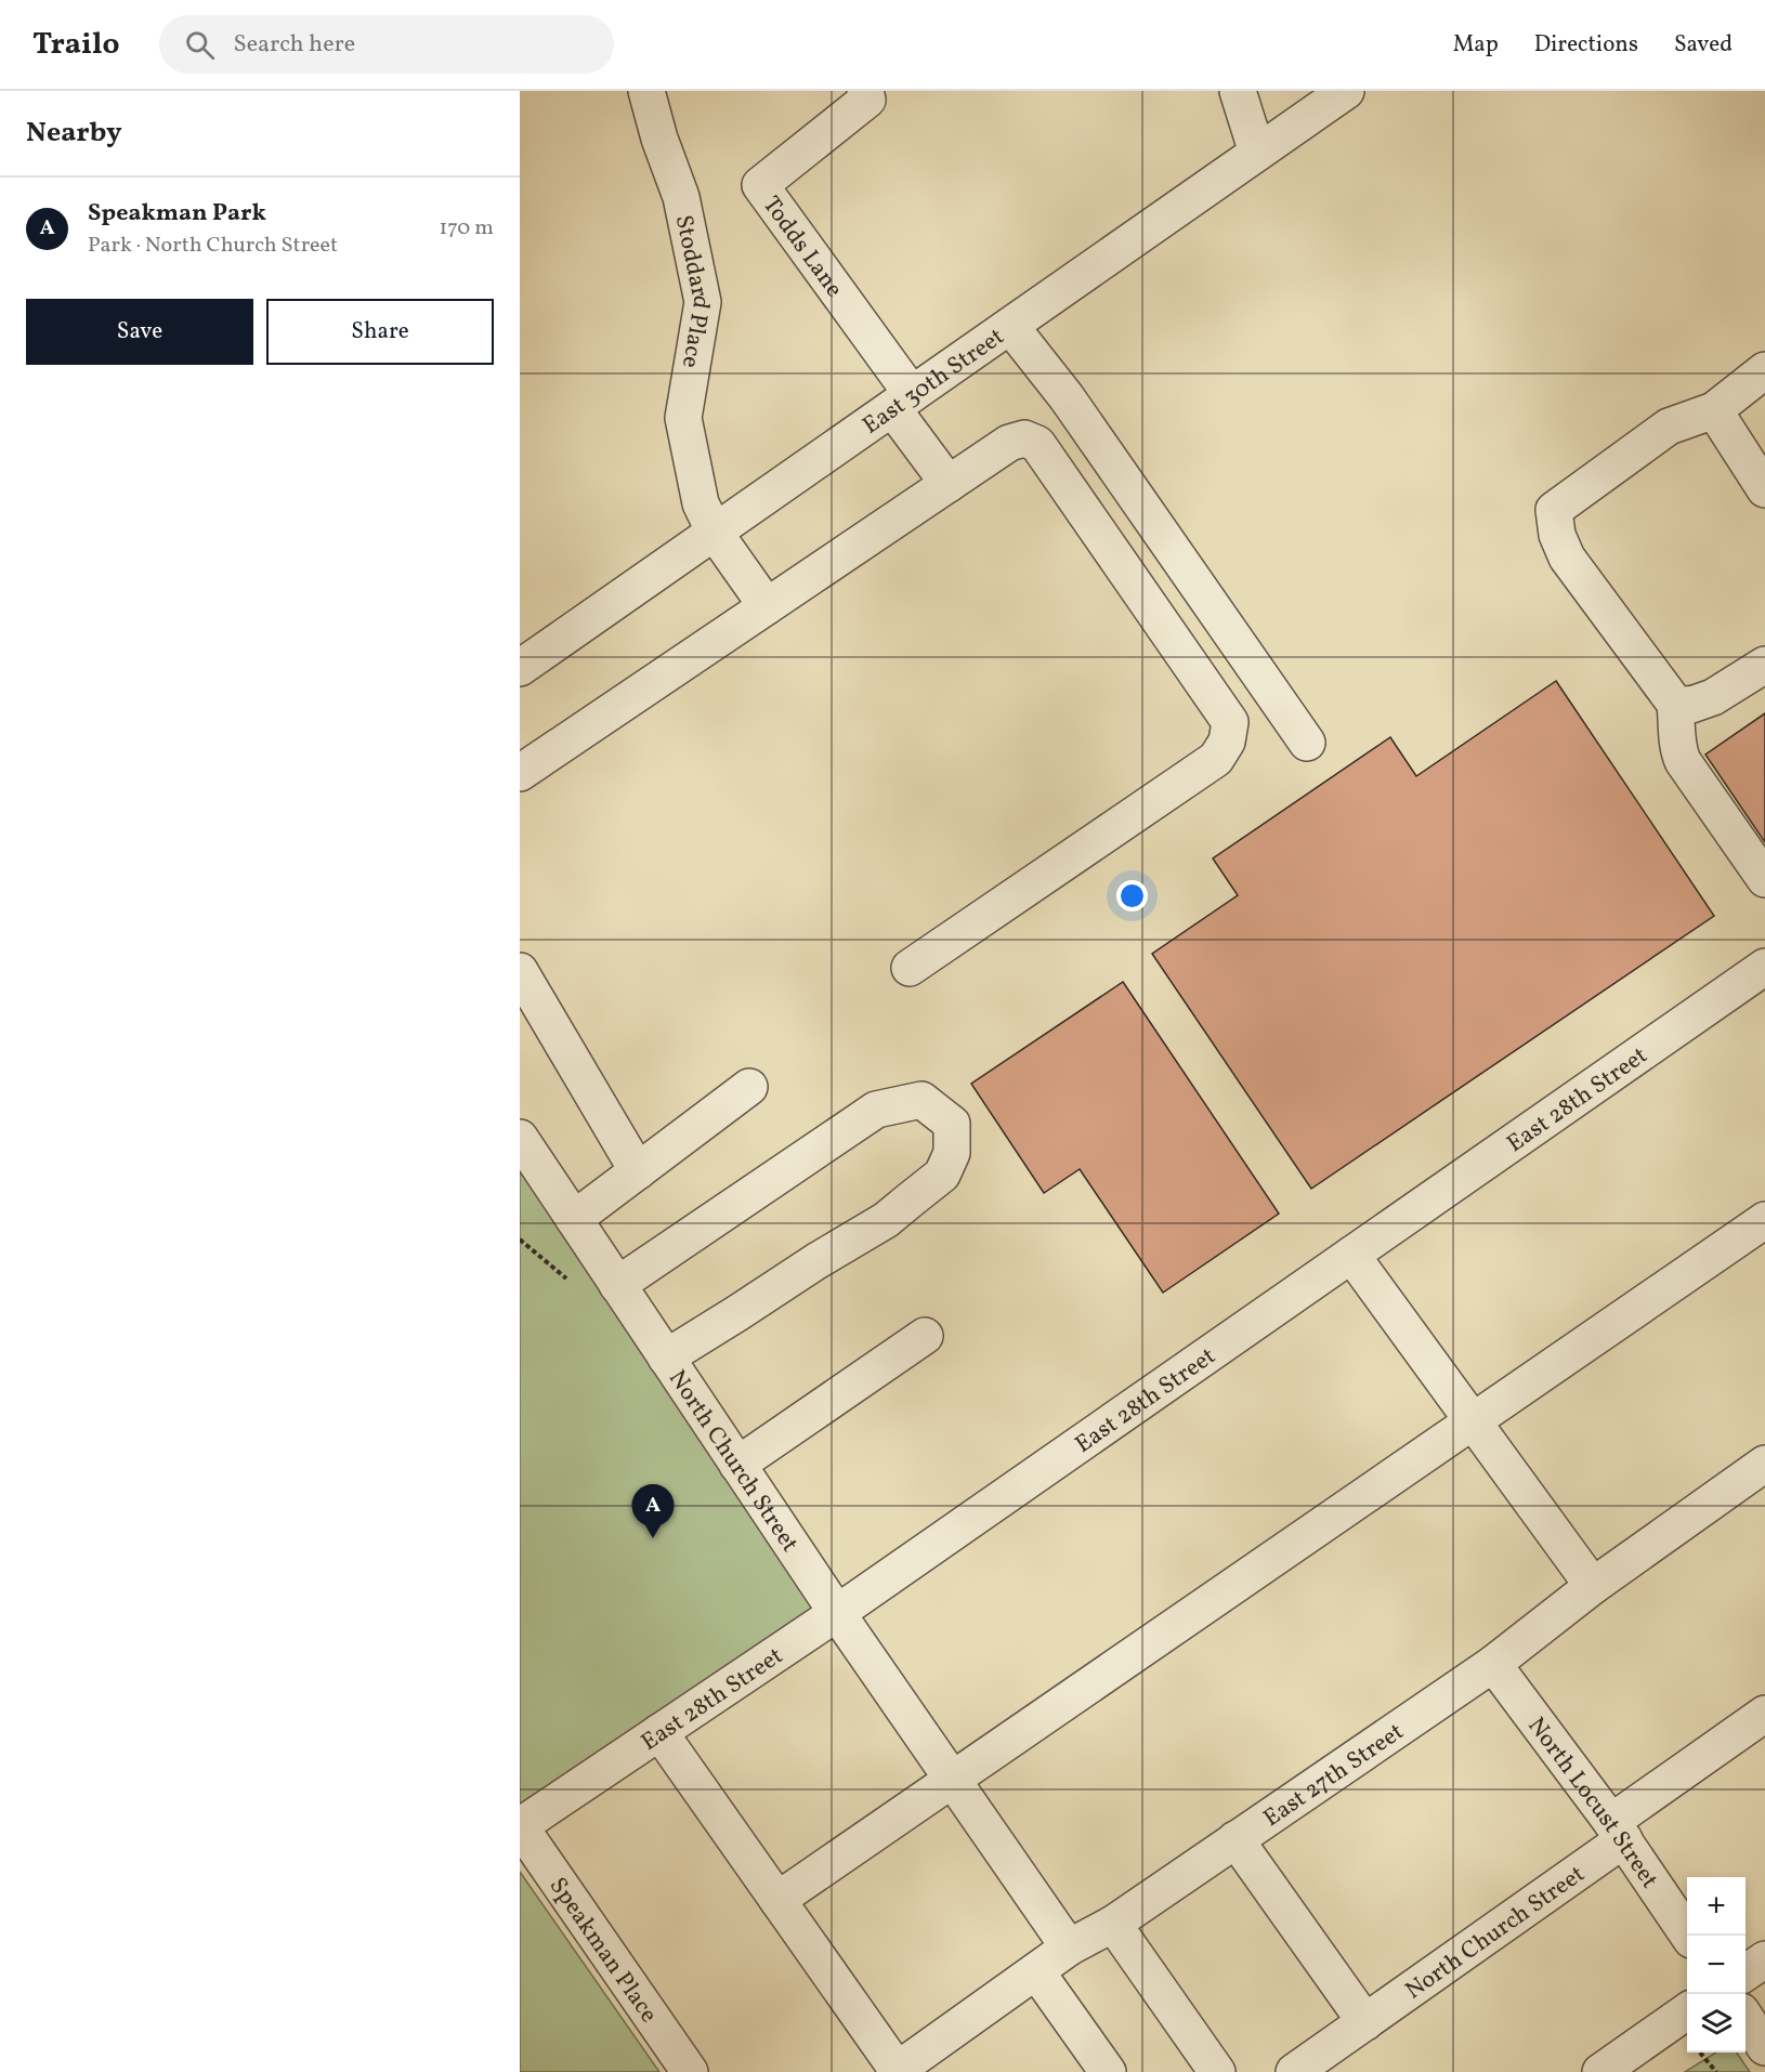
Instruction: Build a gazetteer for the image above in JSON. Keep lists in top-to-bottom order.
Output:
{
  "streets": {
    "street": [
      "Todds Lane",
      "Stoddard Place",
      "East 30th Street",
      "East 28th Street",
      "North Church Street",
      "East 27th Street",
      "North Locust Street",
      "Speakman Place"
    ]
  },
  "crossings": [
    ["Todds Lane", "East 30th Street"],
    ["Stoddard Place", "East 30th Street"],
    ["East 28th Street", "North Church Street"],
    ["East 28th Street", "Speakman Place"],
    ["North Church Street", "East 27th Street"],
    ["North Church Street", "North Locust Street"],
    ["East 27th Street", "North Locust Street"]
  ],
  "page": {
    "header": "Trailo",
    "search": "Search here",
    "nav": ["Map", "Directions", "Saved"],
    "heading": "Nearby",
    "list": [
      {
        "mark": "A",
        "name": "Speakman Park",
        "note": "Park · North Church Street",
        "value": "170 m"
      }
    ],
    "buttons": ["Save", "Share"],
    "pins": "A",
    "map_buttons": ["+", "−"]
  }
}
